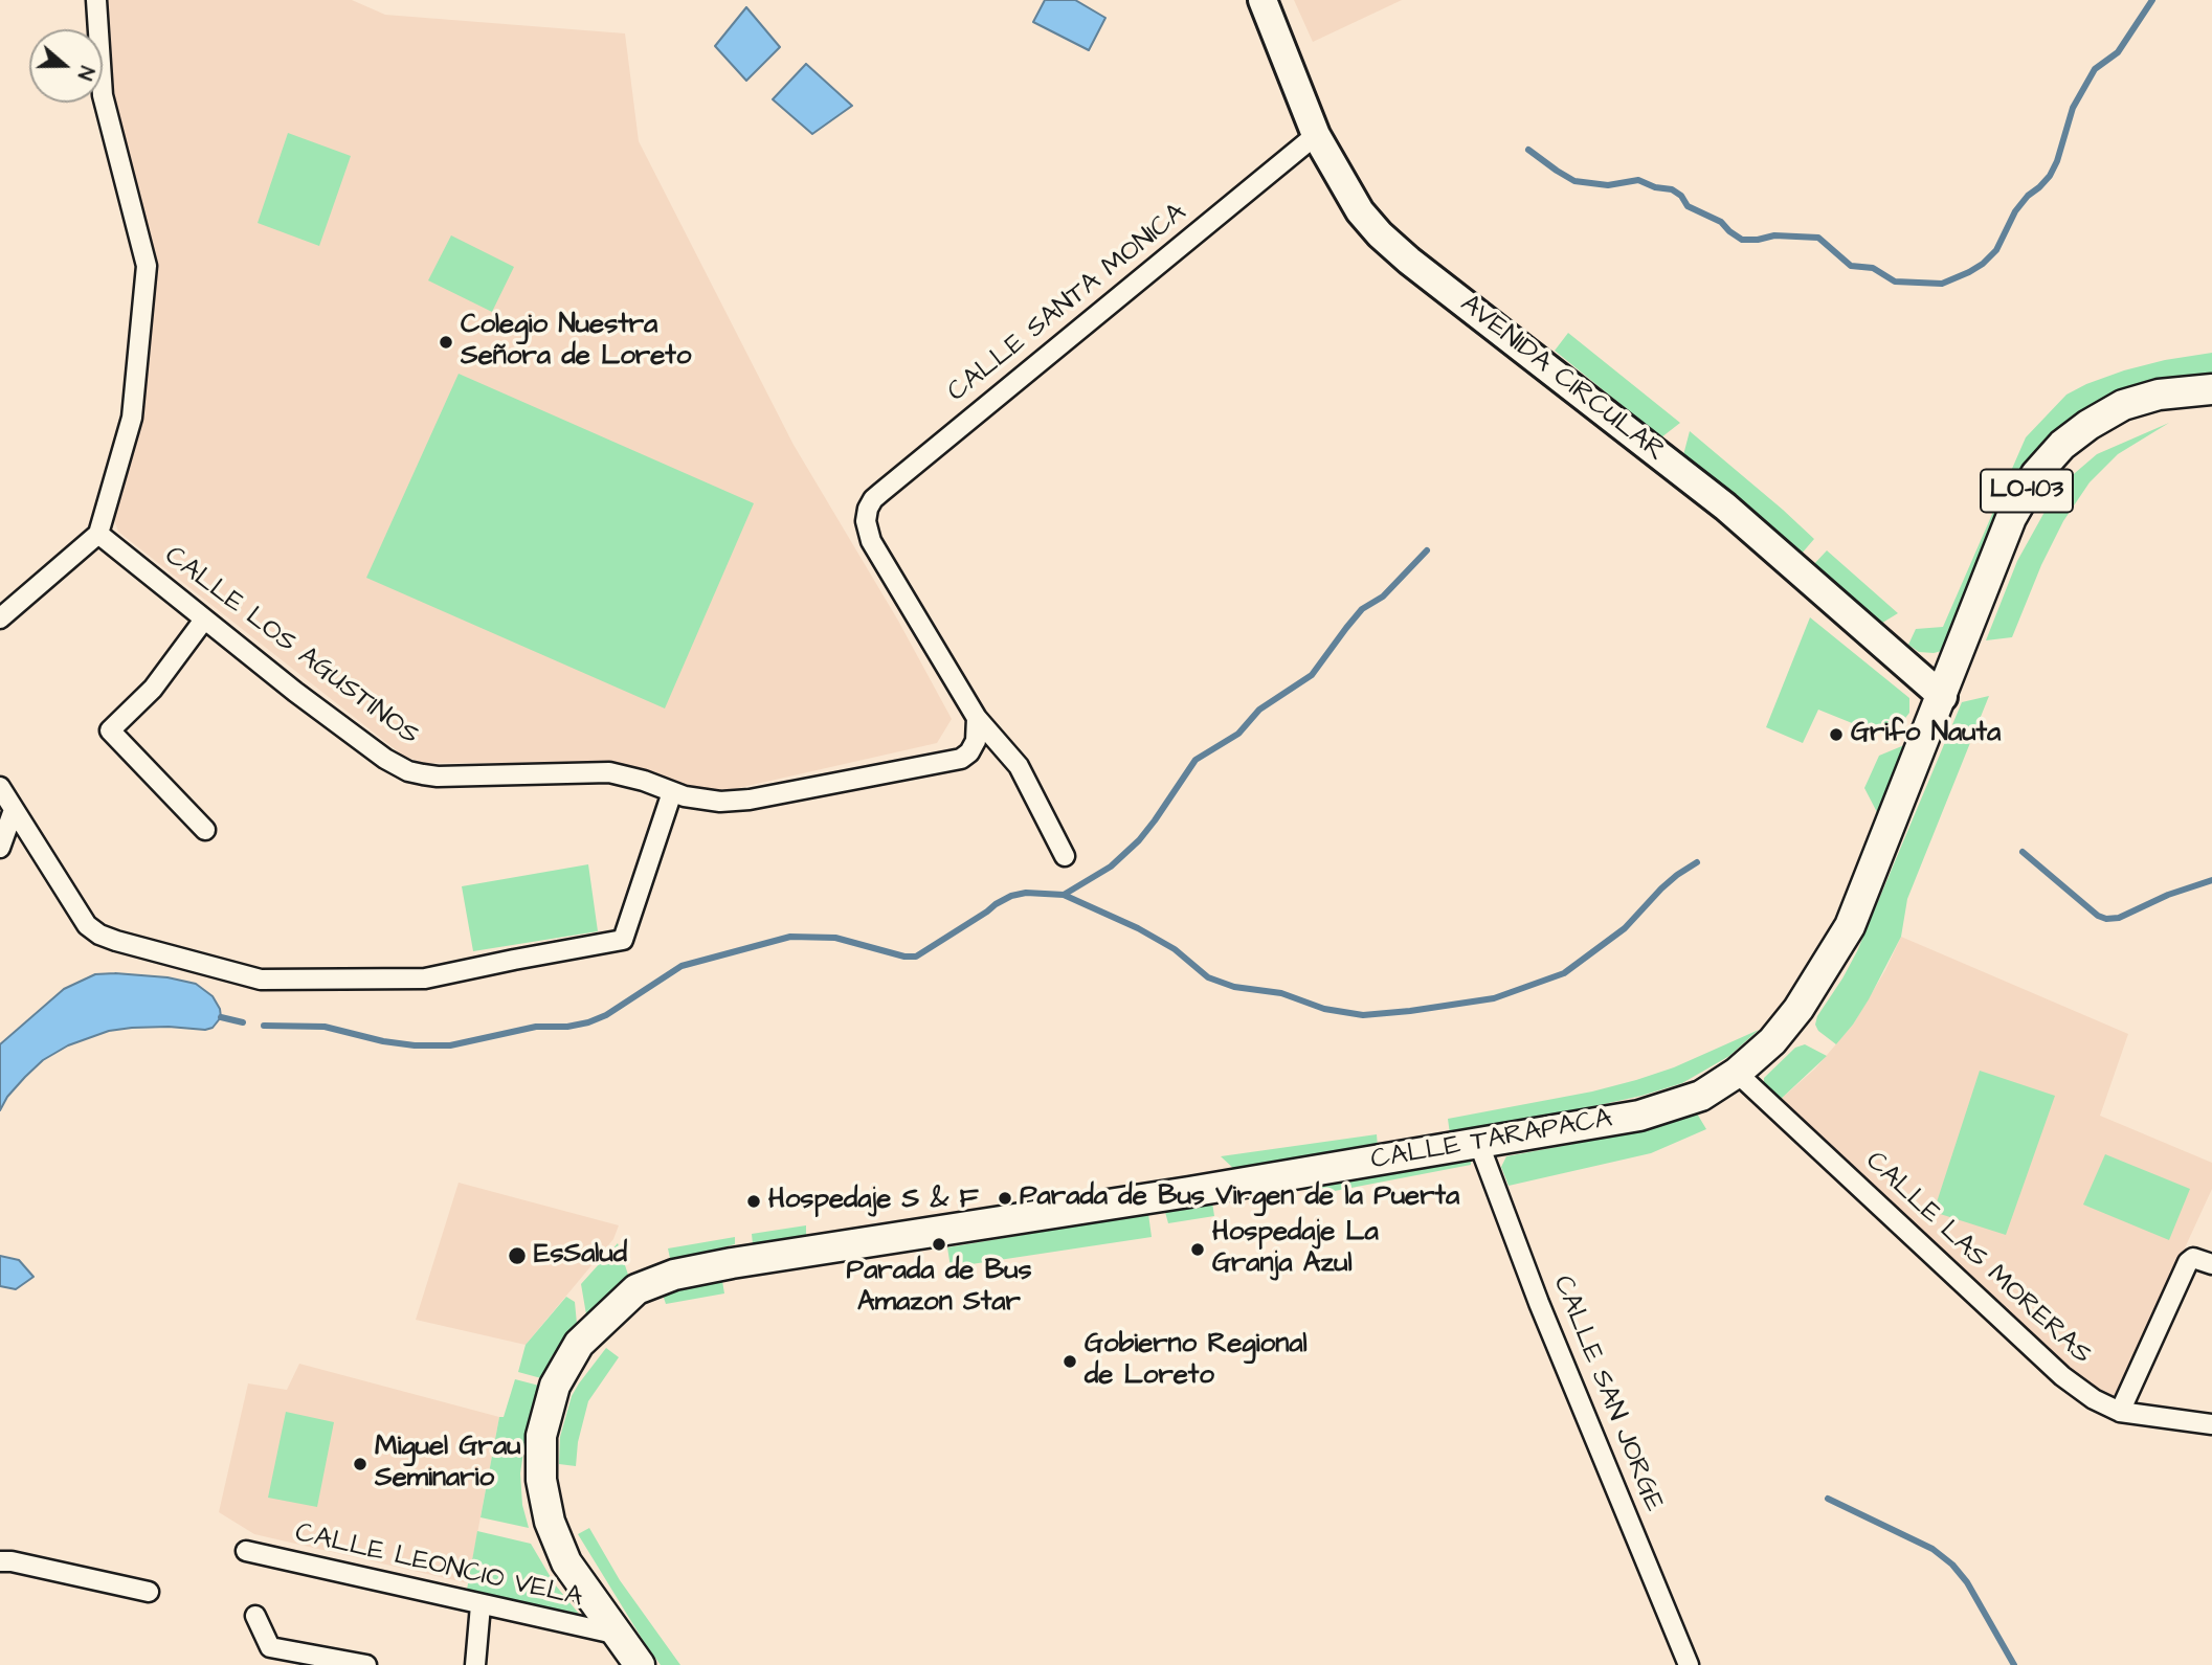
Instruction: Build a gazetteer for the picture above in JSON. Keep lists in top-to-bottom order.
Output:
{
  "streets": {
    "main road": ["LO-103", "CALLE TARAPACA"],
    "street": [
      "CALLE SANTA MONICA",
      "AVENIDA CIRCULAR",
      "CALLE LOS AGUSTINOS",
      "CALLE LAS MORERAS",
      "CALLE SAN JORGE",
      "CALLE LEONCIO VELA"
    ]
  },
  "crossings": [
    ["CALLE SANTA MONICA", "AVENIDA CIRCULAR"],
    ["CALLE SANTA MONICA", "CALLE LOS AGUSTINOS"],
    ["AVENIDA CIRCULAR", "LO-103"],
    ["AVENIDA CIRCULAR", "CALLE TARAPACA"],
    ["LO-103", "CALLE TARAPACA"],
    ["CALLE TARAPACA", "CALLE LAS MORERAS"],
    ["CALLE TARAPACA", "CALLE SAN JORGE"],
    ["CALLE TARAPACA", "CALLE LEONCIO VELA"]
  ],
  "places": [
    "Colegio Nuestra Señora de Loreto",
    "Grifo Nauta",
    "Parada de Bus Virgen de la Puerta",
    "Hospedaje S & F",
    "Parada de Bus Amazon Star",
    "Hospedaje La Granja Azul",
    "EsSalud",
    "Gobierno Regional de Loreto",
    "Miguel Grau Seminario"
  ],
  "north": "right"
}
